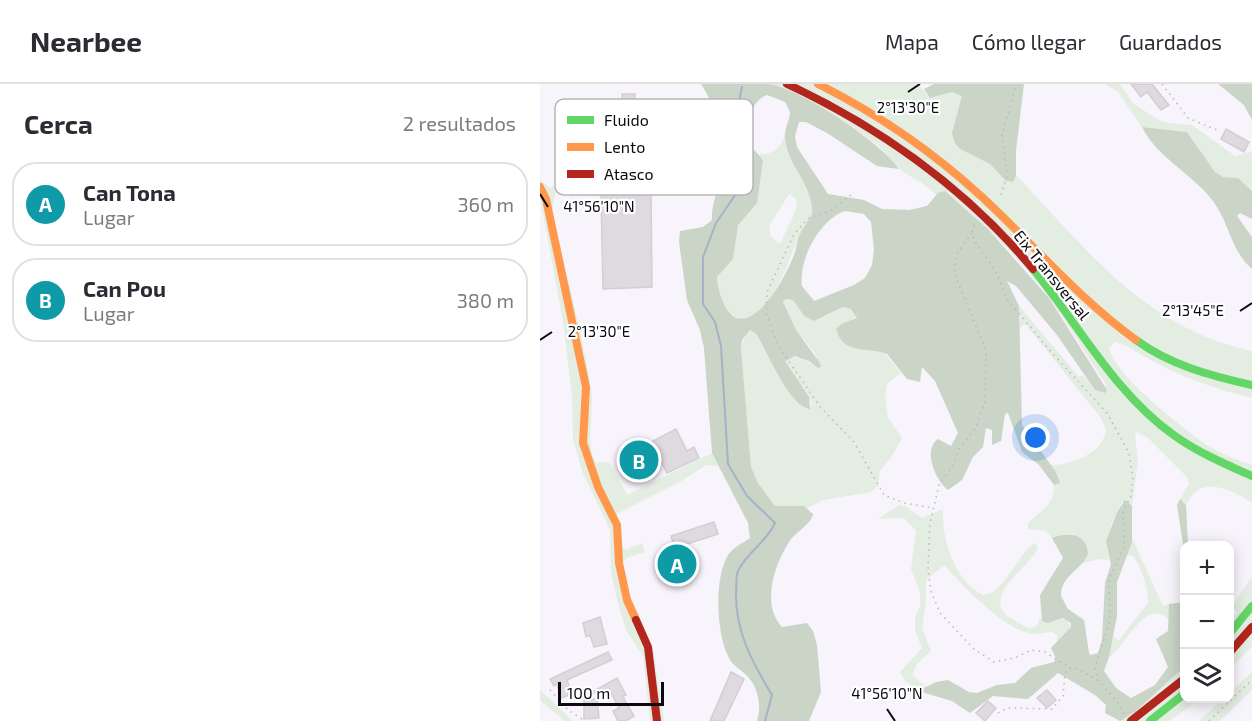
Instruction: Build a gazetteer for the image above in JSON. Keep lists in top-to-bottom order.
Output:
{
  "streets": {
    "main road": ["Eix Transversal"]
  },
  "legend": ["Fluido", "Lento", "Atasco"],
  "scale_bar": "100 m",
  "page": {
    "header": "Nearbee",
    "nav": ["Mapa", "Cómo llegar", "Guardados"],
    "heading": ["Cerca", "2 resultados"],
    "list": [
      {
        "mark": "A",
        "name": "Can Tona",
        "note": "Lugar",
        "value": "360 m"
      },
      {
        "mark": "B",
        "name": "Can Pou",
        "note": "Lugar",
        "value": "380 m"
      }
    ],
    "pins": ["B", "A"],
    "map_buttons": ["+", "−"],
    "scale": "100 m"
  },
  "coordinates": ["2°13'30\"E", "41°56'10\"N", "2°13'45\"E"]
}
